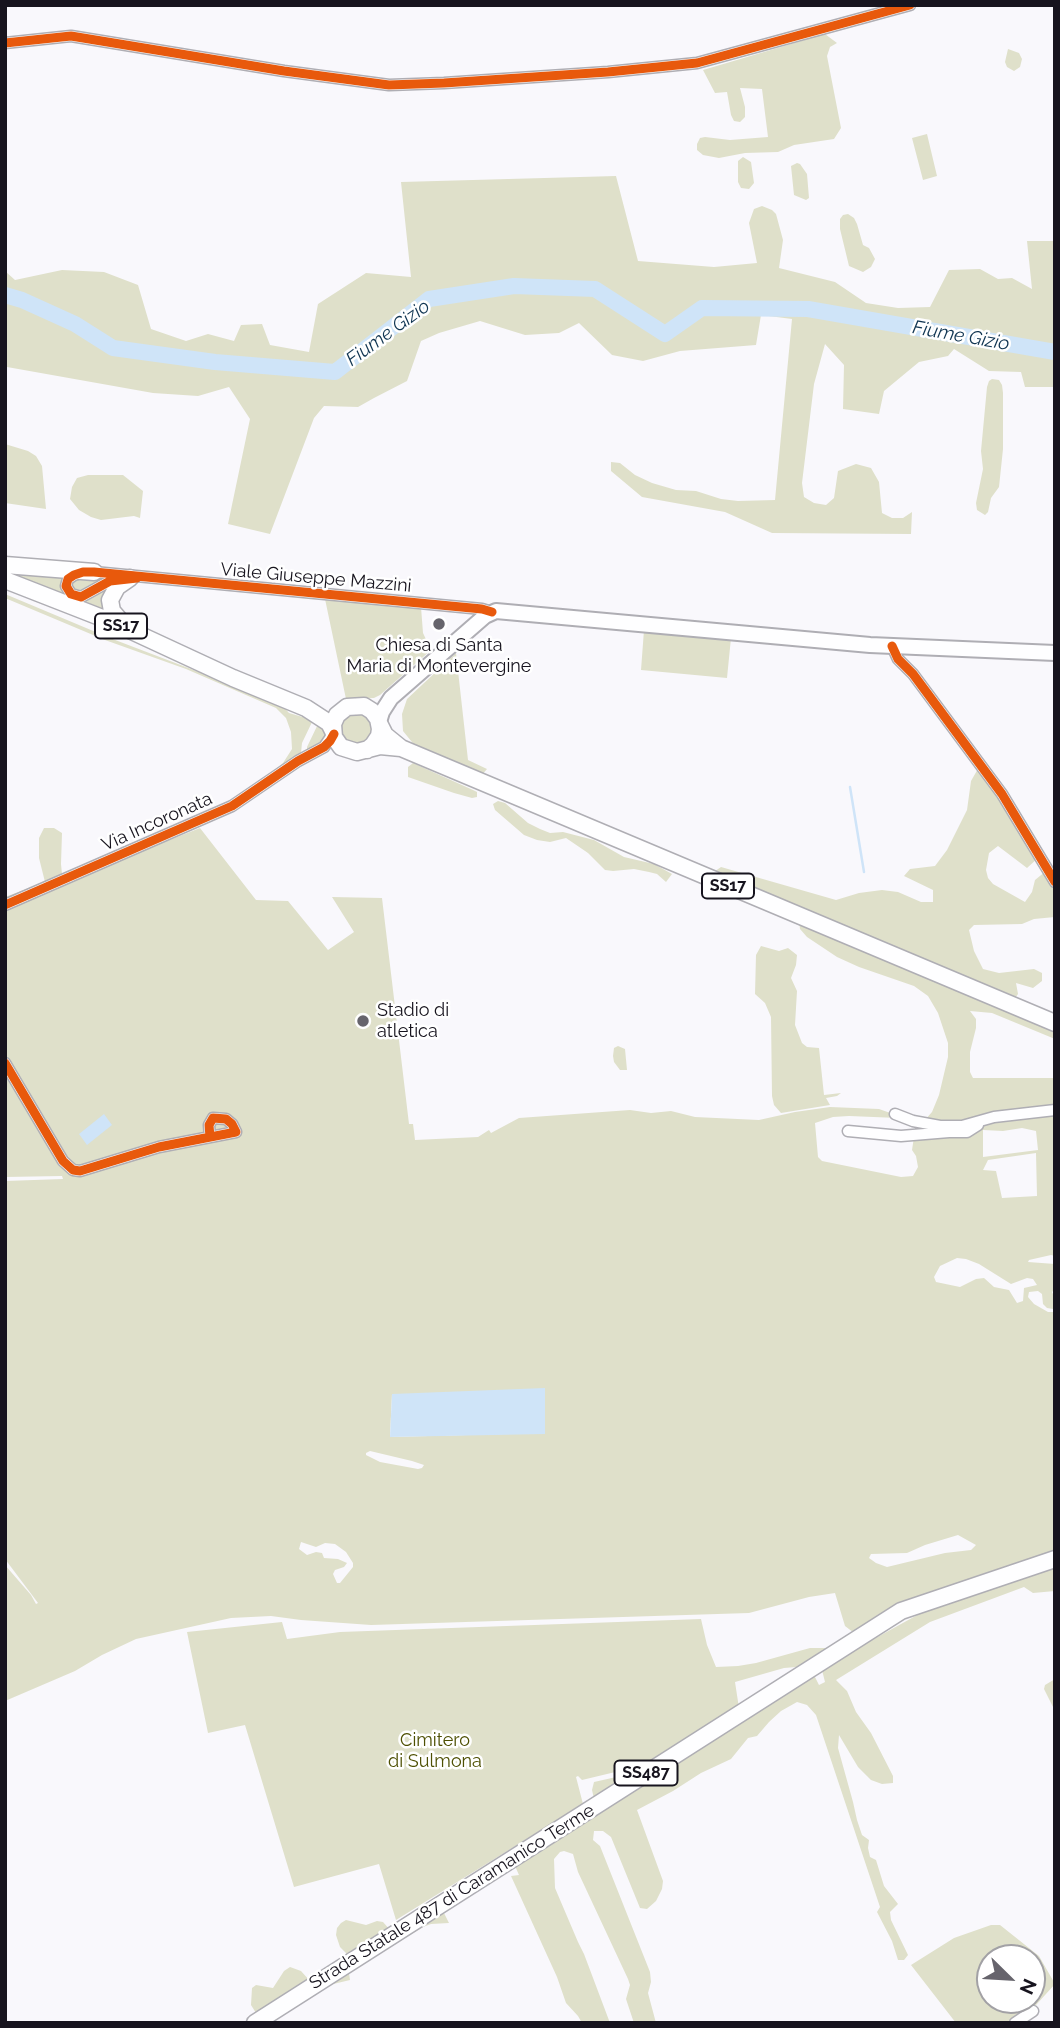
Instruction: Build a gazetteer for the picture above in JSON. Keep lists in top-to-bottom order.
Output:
{
  "streets": {
    "main road": [
      "Viale Giuseppe Mazzini",
      "SS17",
      "SS487",
      "Strada Statale 487 di Caramanico Terme"
    ],
    "street": ["Via Incoronata"]
  },
  "crossings": [
    ["SS17", "Via Incoronata"]
  ],
  "water": ["Fiume Gizio"],
  "parks": ["Cimitero di Sulmona"],
  "places": ["Chiesa di Santa Maria di Montevergine", "Stadio di atletica"],
  "north": "bottom right"
}
